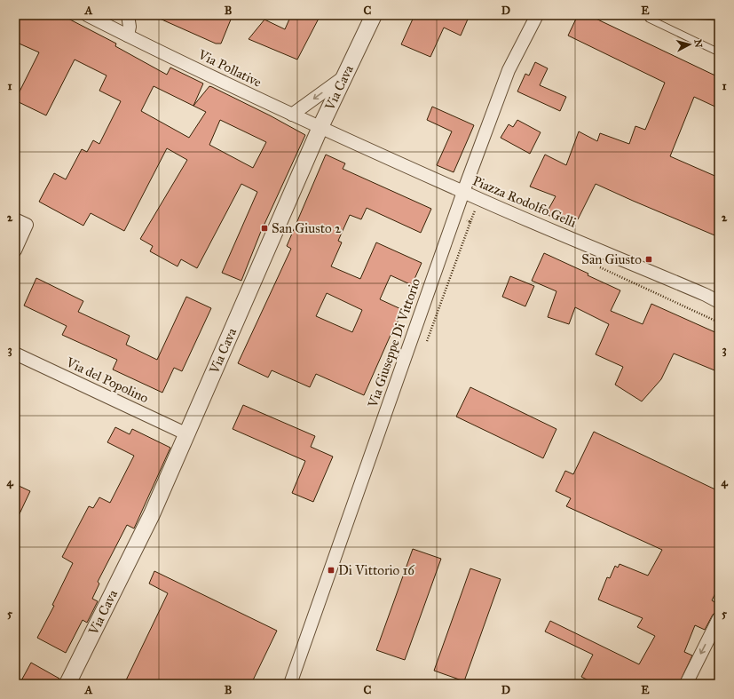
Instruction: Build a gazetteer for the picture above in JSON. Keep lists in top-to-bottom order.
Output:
{
  "streets": {
    "street": [
      "Via Pollative",
      "Via Cava",
      "Piazza Rodolfo Gelli",
      "Via Giuseppe Di Vittorio",
      "Via del Popolino"
    ]
  },
  "crossings": [
    ["Via Pollative", "Via Cava"],
    ["Via Pollative", "Piazza Rodolfo Gelli"],
    ["Via Cava", "Piazza Rodolfo Gelli"],
    ["Via Cava", "Via del Popolino"],
    ["Piazza Rodolfo Gelli", "Via Giuseppe Di Vittorio"]
  ],
  "places": {
    "transit": ["San Giusto 2", "San Giusto", "Di Vittorio 16"]
  },
  "north": "right",
  "grid": {
    "columns": [
      "A",
      "B",
      "C",
      "D",
      "E"
    ],
    "rows": [
      "1",
      "2",
      "3",
      "4",
      "5"
    ]
  }
}
